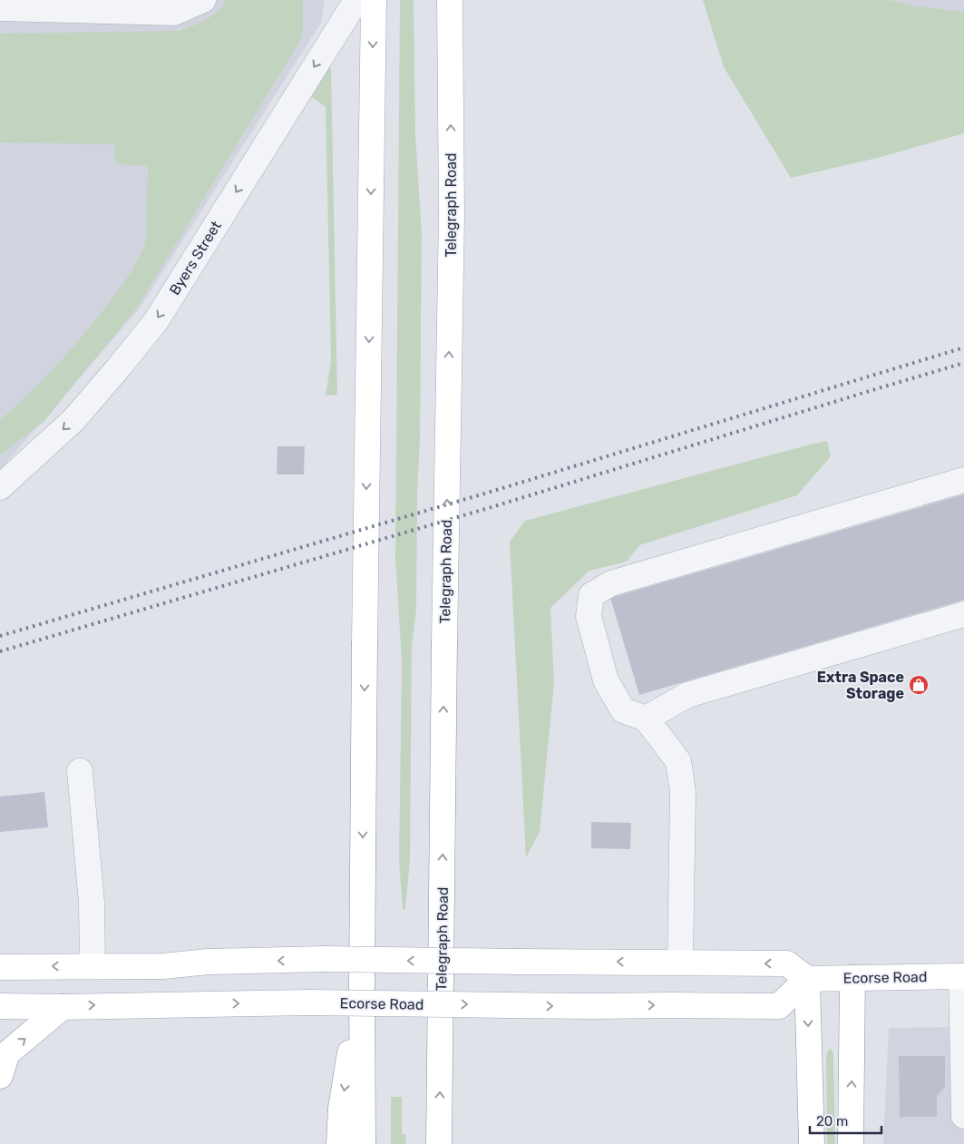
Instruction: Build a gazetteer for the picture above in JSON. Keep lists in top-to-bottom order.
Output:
{
  "streets": {
    "main road": ["Telegraph Road", "Ecorse Road"],
    "street": ["Byers Street"]
  },
  "one_way": ["Byers Street"],
  "places": {
    "shop": ["Extra Space Storage"]
  },
  "scale_bar": "20 m"
}
